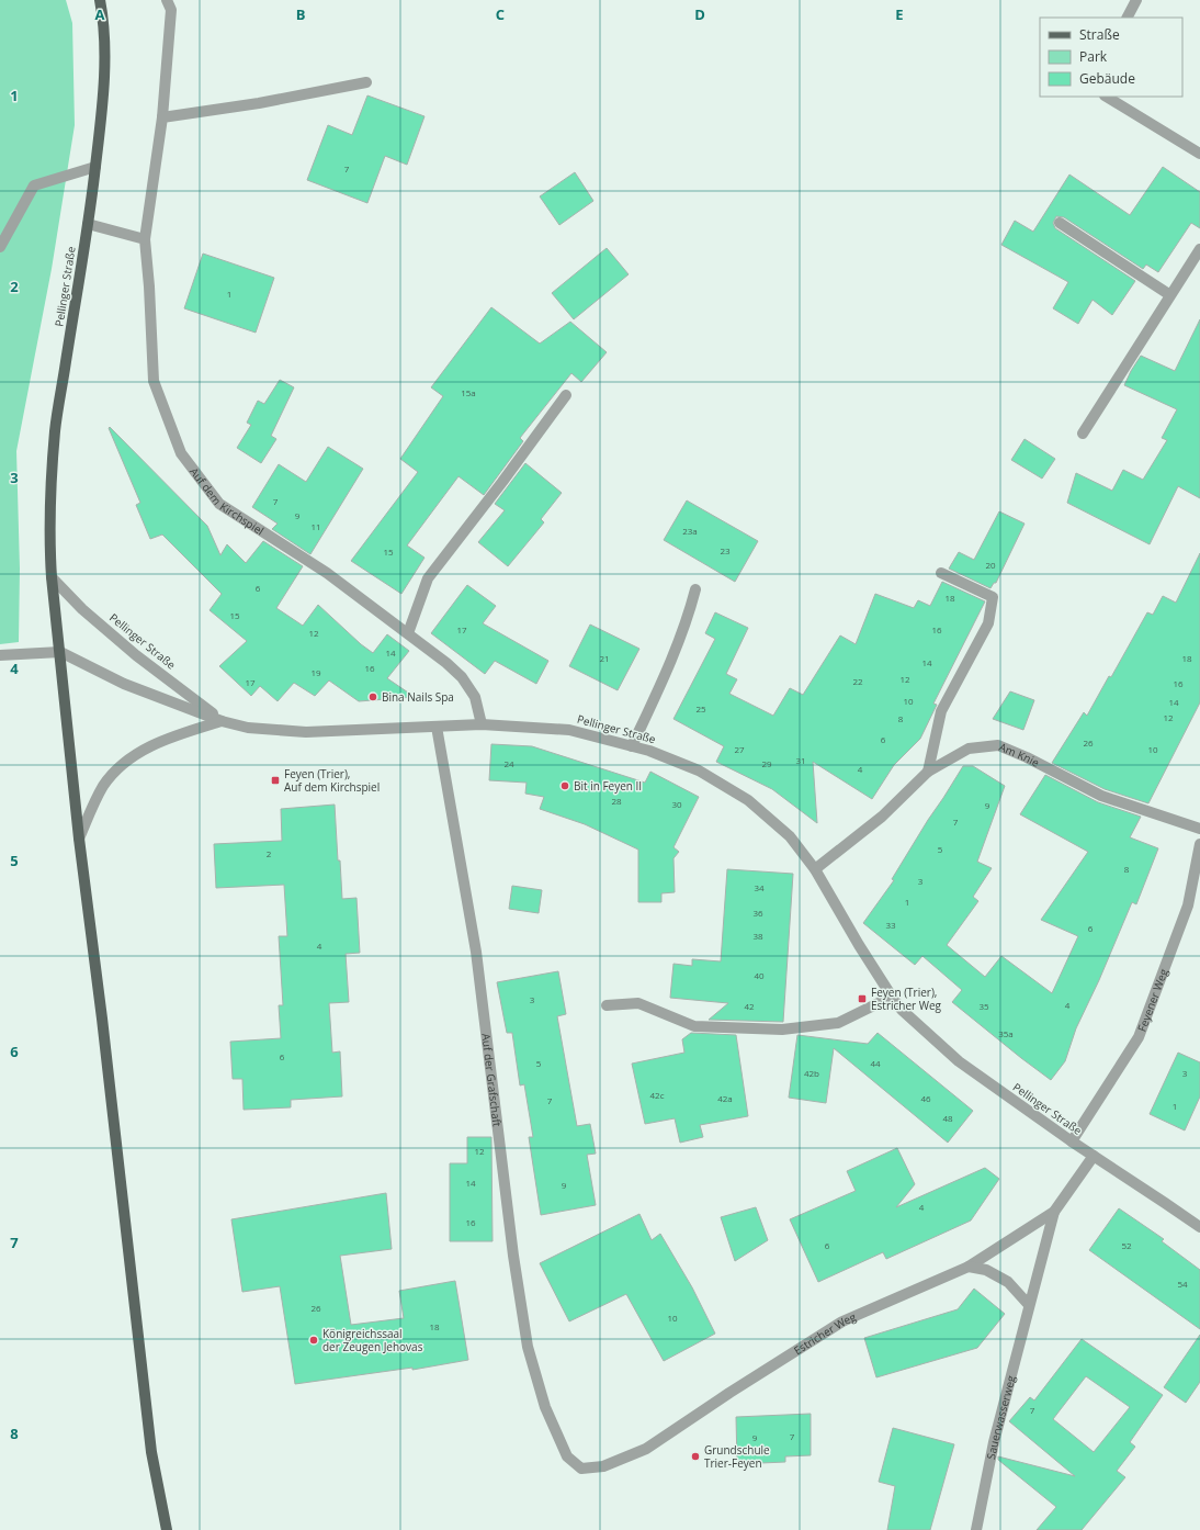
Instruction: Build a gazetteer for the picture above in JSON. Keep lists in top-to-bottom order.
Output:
{
  "streets": {
    "main road": ["Pellinger Straße"],
    "street": [
      "Auf dem Kirchspiel",
      "Am Knie",
      "Feyener Weg",
      "Auf der Grafschaft",
      "Estricher Weg",
      "Sauerwasserweg"
    ]
  },
  "crossings": [
    ["Pellinger Straße", "Auf dem Kirchspiel"],
    ["Pellinger Straße", "Am Knie"],
    ["Pellinger Straße", "Feyener Weg"],
    ["Pellinger Straße", "Auf der Grafschaft"],
    ["Pellinger Straße", "Estricher Weg"],
    ["Auf der Grafschaft", "Estricher Weg"],
    ["Estricher Weg", "Sauerwasserweg"]
  ],
  "places": {
    "other": [
      "Bina Nails Spa",
      "Bit in Feyen II",
      "Königreichssaal der Zeugen Jehovas",
      "Grundschule Trier-Feyen"
    ],
    "transit": ["Feyen (Trier), Auf dem Kirchspiel", "Feyen (Trier), Estricher Weg"]
  },
  "house_numbers": [
    "7",
    "1",
    "15a",
    "7",
    "9",
    "11",
    "23a",
    "23",
    "15",
    "20",
    "6",
    "18",
    "15",
    "17",
    "16",
    "12",
    "14",
    "21",
    "18",
    "14",
    "16",
    "19",
    "12",
    "22",
    "17",
    "16",
    "10",
    "14",
    "25",
    "12",
    "8",
    "6",
    "26",
    "27",
    "10",
    "31",
    "24",
    "29",
    "4",
    "28",
    "30",
    "9",
    "7",
    "5",
    "2",
    "8",
    "3",
    "34",
    "1",
    "36",
    "33",
    "6",
    "38",
    "4",
    "40",
    "3",
    "4",
    "42",
    "35",
    "35a",
    "6",
    "5",
    "44",
    "42b",
    "3",
    "42c",
    "42a",
    "46",
    "7",
    "1",
    "48",
    "12",
    "14",
    "9",
    "4",
    "16",
    "6",
    "52",
    "54",
    "26",
    "10",
    "18",
    "7",
    "7",
    "9"
  ],
  "legend": ["Straße", "Park", "Gebäude"],
  "grid": {
    "columns": [
      "A",
      "B",
      "C",
      "D",
      "E"
    ],
    "rows": [
      "1",
      "2",
      "3",
      "4",
      "5",
      "6",
      "7",
      "8"
    ]
  }
}
